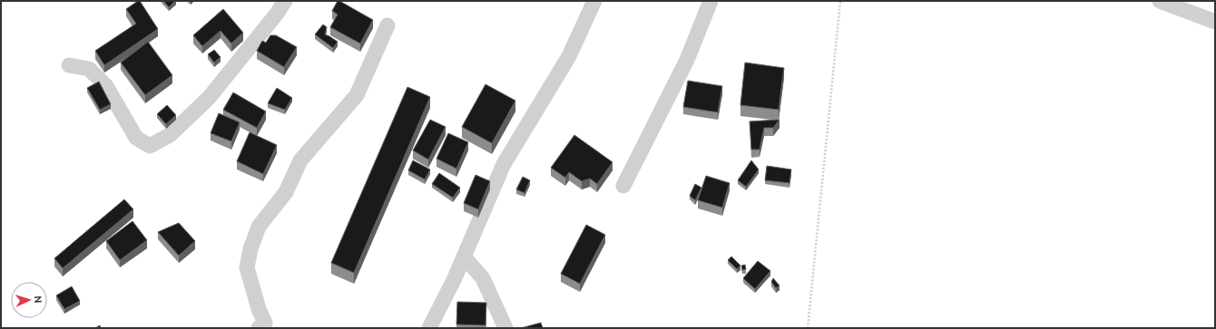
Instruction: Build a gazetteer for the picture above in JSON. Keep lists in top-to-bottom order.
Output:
{
  "north": "right"
}
